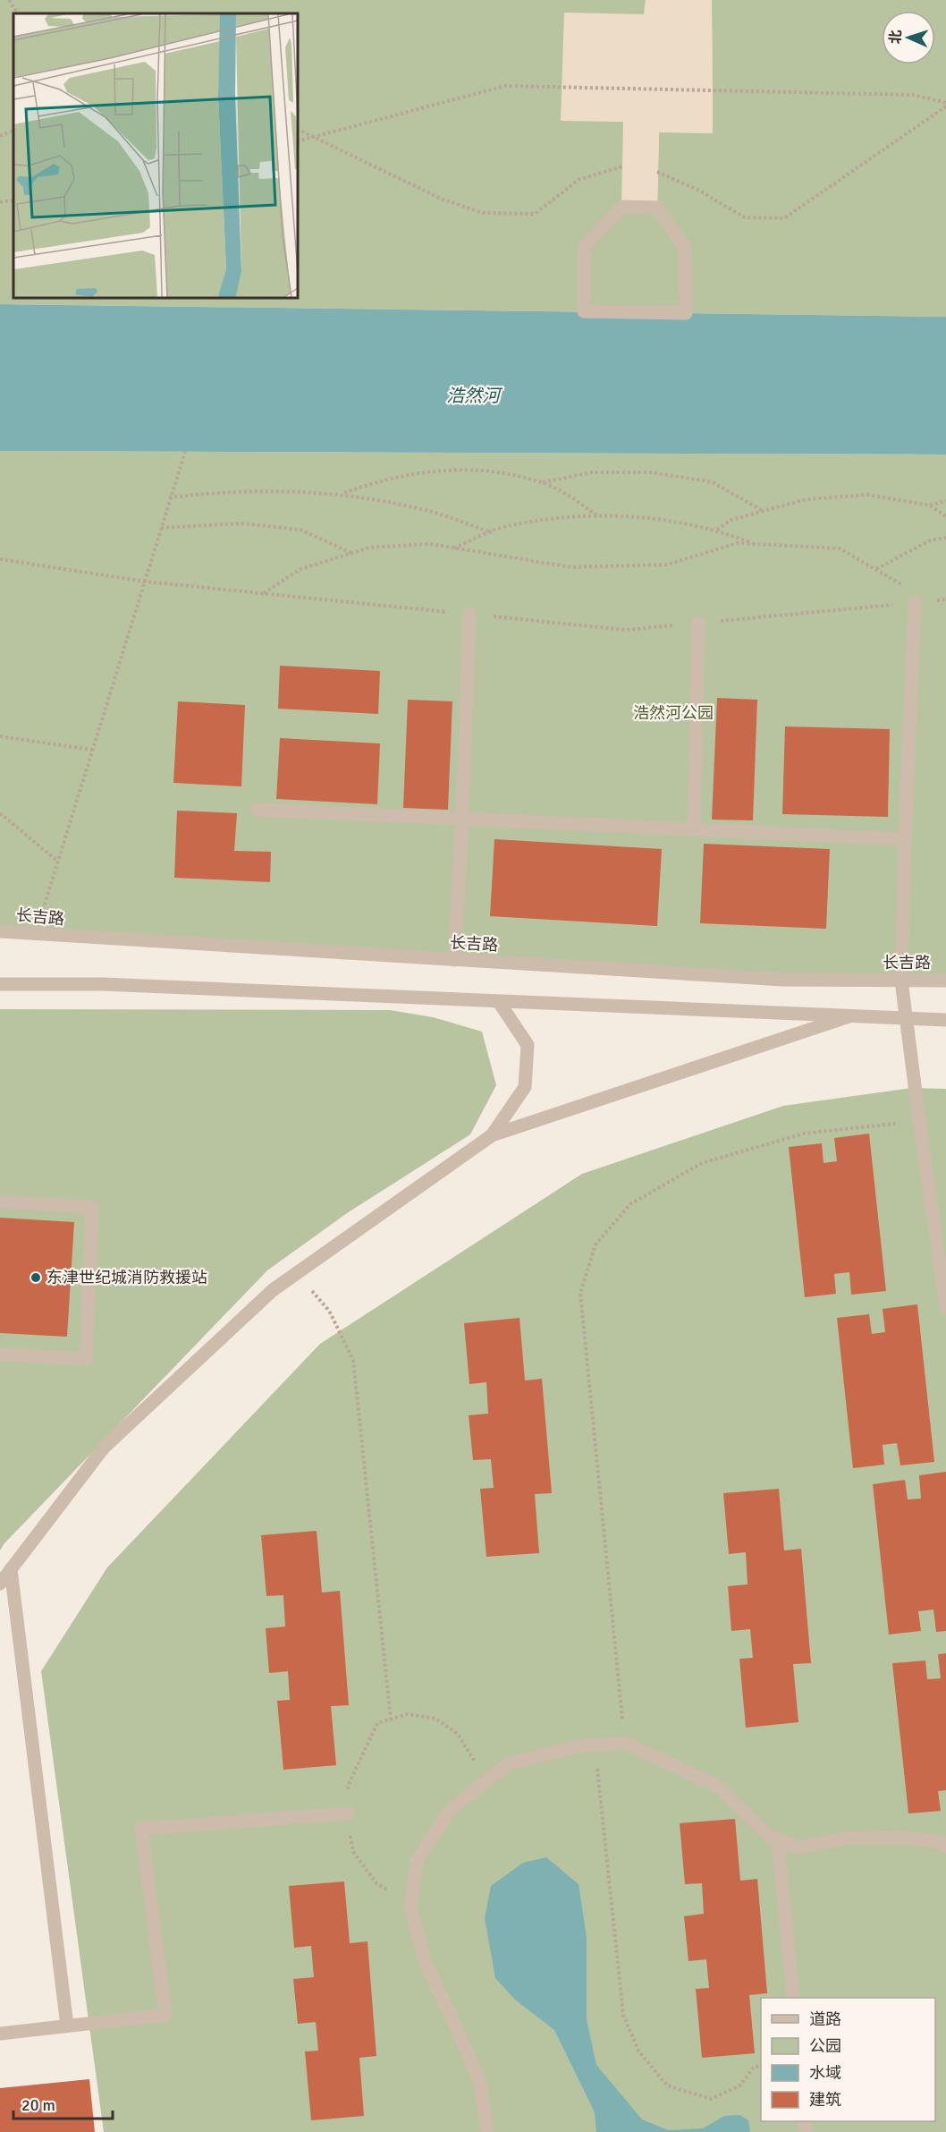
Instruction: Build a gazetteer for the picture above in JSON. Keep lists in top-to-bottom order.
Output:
{
  "streets": {
    "street": ["长吉路"]
  },
  "water": ["浩然河"],
  "parks": ["浩然河公园"],
  "places": ["东津世纪城消防救援站"],
  "legend": [
    "道路",
    "公园",
    "水域",
    "建筑"
  ],
  "scale_bar": "20 m",
  "north": "left"
}
